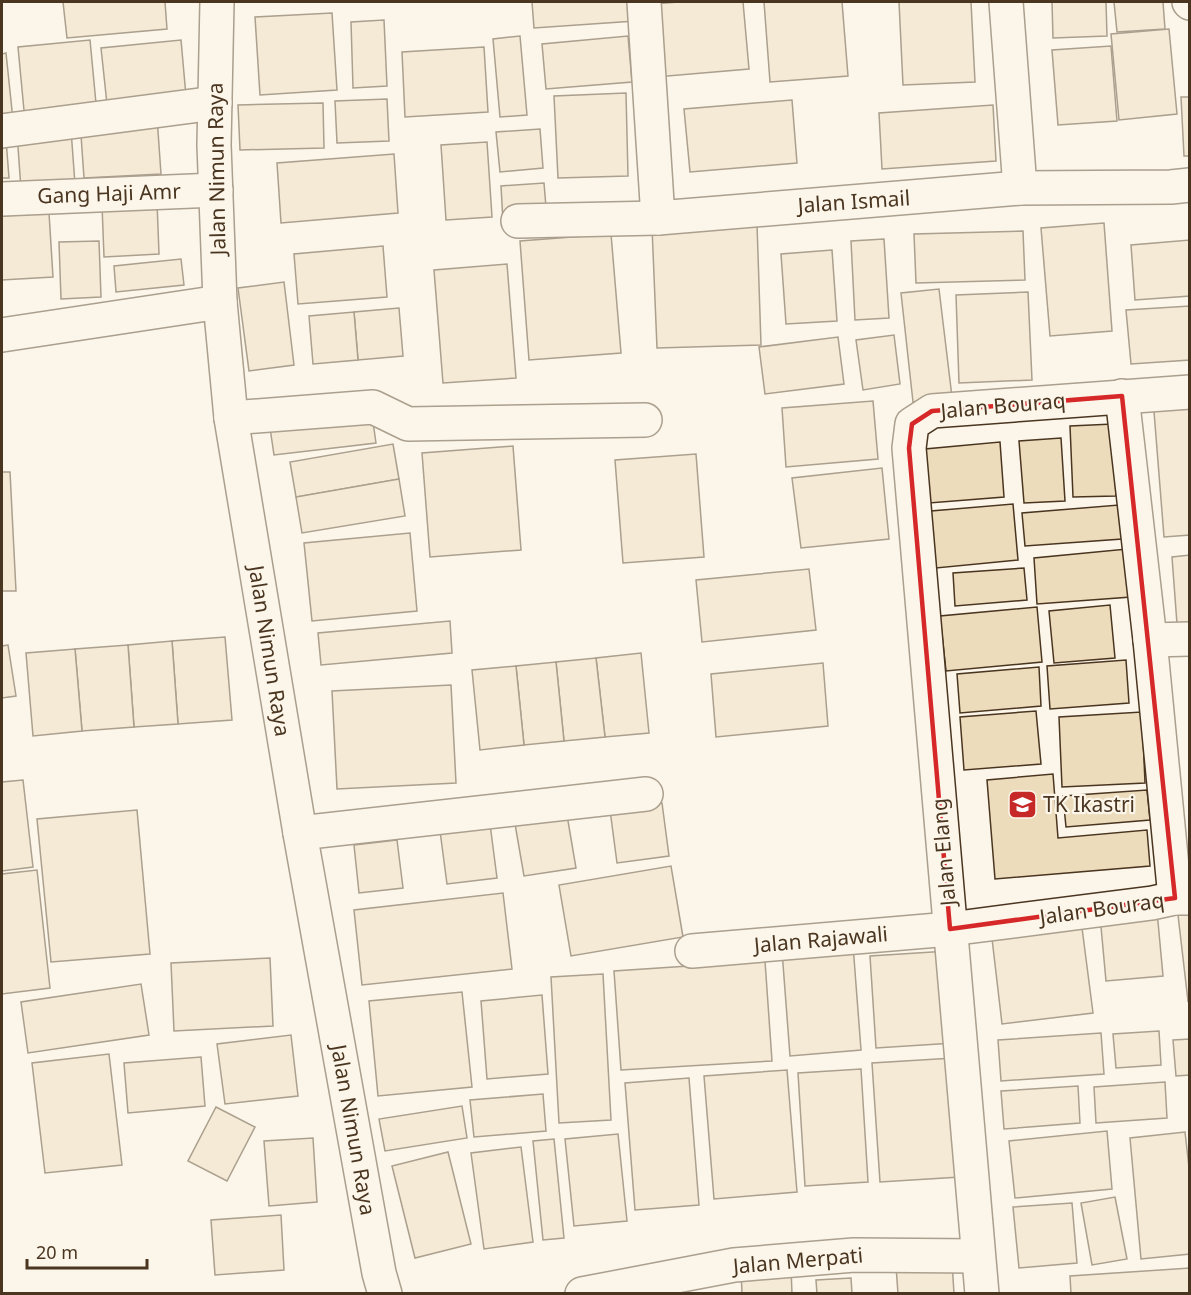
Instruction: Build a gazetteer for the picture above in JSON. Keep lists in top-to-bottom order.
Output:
{
  "streets": {
    "street": [
      "Jalan Nimun Raya",
      "Gang Haji Amr",
      "Jalan Ismail",
      "Jalan Bouraq",
      "Jalan Elang",
      "Jalan Rajawali",
      "Jalan Merpati"
    ]
  },
  "crossings": [
    ["Jalan Nimun Raya", "Gang Haji Amr"],
    ["Jalan Bouraq", "Jalan Elang"],
    ["Jalan Bouraq", "Jalan Rajawali"],
    ["Jalan Elang", "Jalan Rajawali"],
    ["Jalan Elang", "Jalan Merpati"]
  ],
  "places": {
    "school or university": ["TK Ikastri"]
  },
  "scale_bar": "20 m"
}
